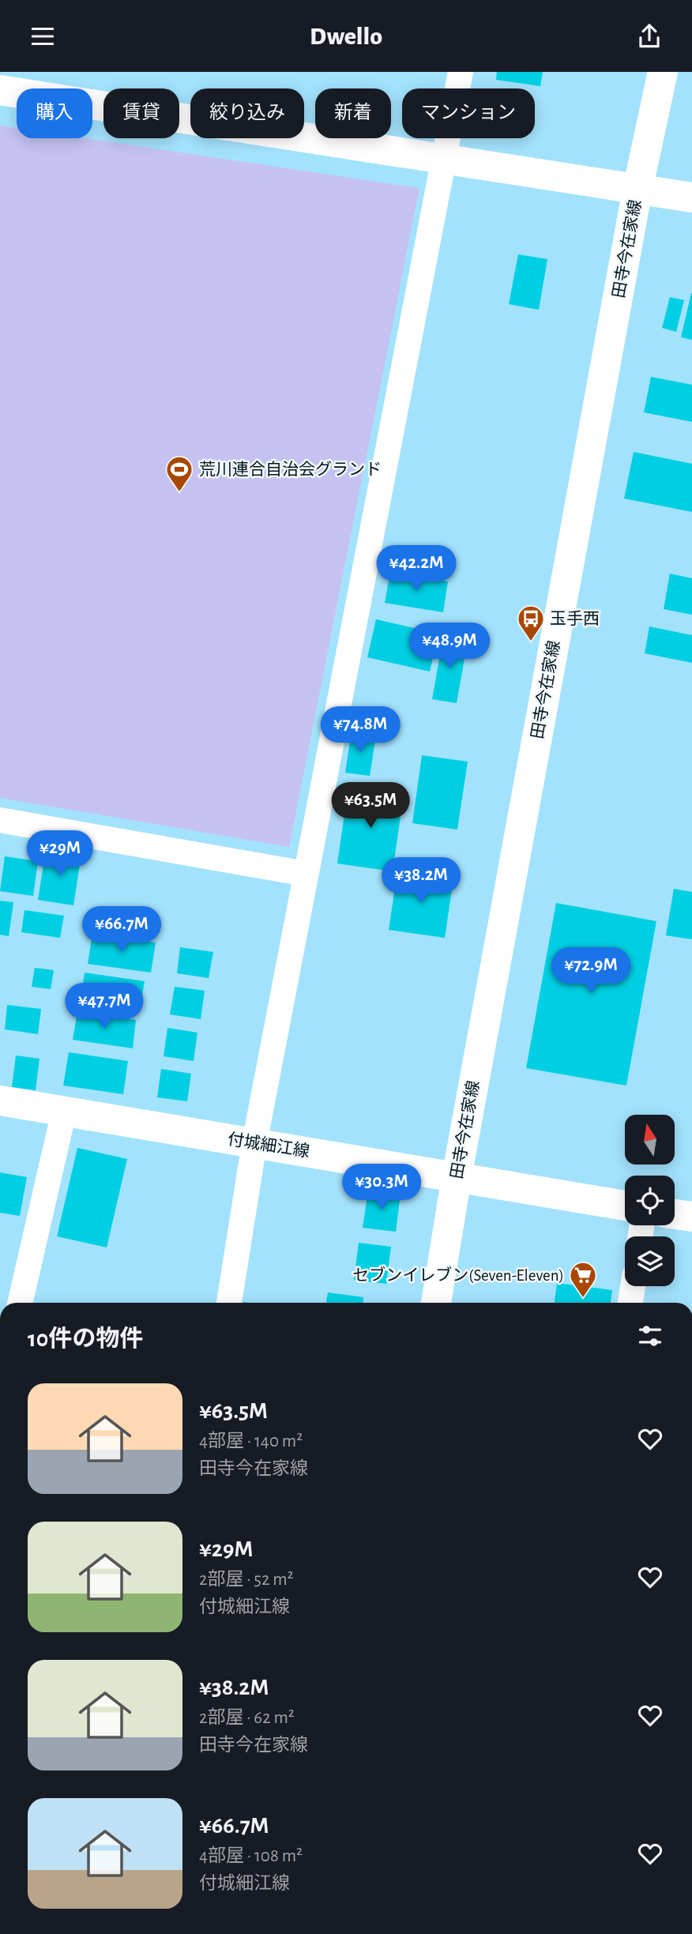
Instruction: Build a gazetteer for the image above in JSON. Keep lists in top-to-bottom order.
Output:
{
  "streets": {
    "main road": ["田寺今在家線", "付城細江線"]
  },
  "crossings": [
    ["田寺今在家線", "付城細江線"]
  ],
  "places": {
    "sports": ["荒川連合自治会グランド"],
    "bus stop": ["玉手西"],
    "supermarket": ["セブンイレブン(Seven-Eleven)"]
  },
  "north": "top",
  "page": {
    "header": "Dwello",
    "chip": [
      "購入",
      "賃貸",
      "絞り込み",
      "新着",
      "マンション"
    ],
    "price": [
      "¥42.2M",
      "¥48.9M",
      "¥74.8M",
      "¥63.5M",
      "¥29M",
      "¥38.2M",
      "¥66.7M",
      "¥72.9M",
      "¥47.7M",
      "¥30.3M"
    ],
    "heading": "10件の物件",
    "list": [
      {
        "name": "¥63.5M",
        "note": "4部屋 · 140 m² · 田寺今在家線"
      },
      {
        "name": "¥29M",
        "note": "2部屋 · 52 m² · 付城細江線"
      },
      {
        "name": "¥38.2M",
        "note": "2部屋 · 62 m² · 田寺今在家線"
      },
      {
        "name": "¥66.7M",
        "note": "4部屋 · 108 m² · 付城細江線"
      }
    ]
  }
}
